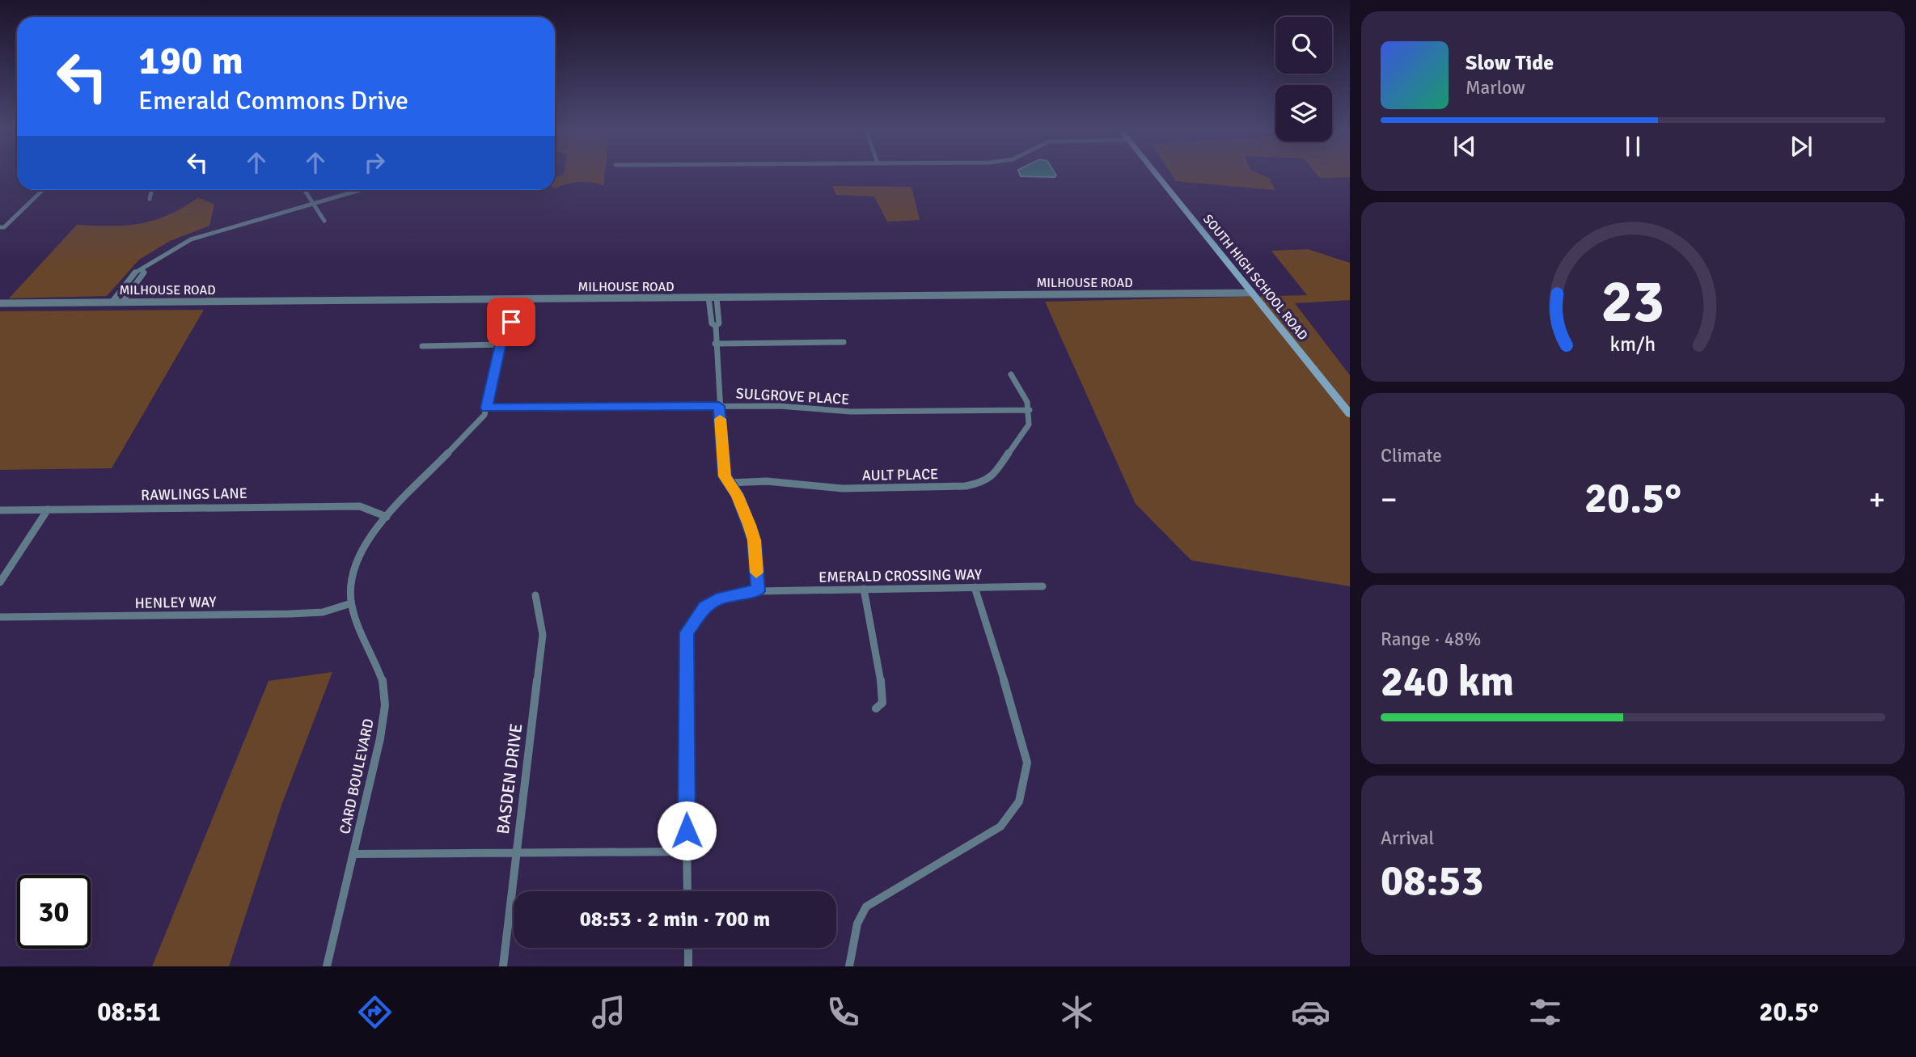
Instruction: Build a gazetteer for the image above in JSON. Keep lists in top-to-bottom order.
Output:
{
  "streets": {
    "main road": ["SOUTH HIGH SCHOOL ROAD"],
    "street": [
      "MILHOUSE ROAD",
      "SULGROVE PLACE",
      "AULT PLACE",
      "RAWLINGS LANE",
      "EMERALD CROSSING WAY",
      "HENLEY WAY",
      "CARD BOULEVARD",
      "BASDEN DRIVE"
    ]
  },
  "crossings": [
    ["SOUTH HIGH SCHOOL ROAD", "MILHOUSE ROAD"],
    ["MILHOUSE ROAD", "CARD BOULEVARD"],
    ["SULGROVE PLACE", "AULT PLACE"],
    ["SULGROVE PLACE", "CARD BOULEVARD"],
    ["RAWLINGS LANE", "CARD BOULEVARD"],
    ["HENLEY WAY", "CARD BOULEVARD"]
  ],
  "page": {
    "turn": ["190 m", "Emerald Commons Drive"],
    "song": ["Slow Tide", "Marlow"],
    "tile": [
      "Climate",
      ["Range · 48%", "240 km"],
      ["Arrival", "08:53"]
    ],
    "heat": ["−", "20.5°", "+"],
    "limit": "30",
    "trip": "08:53 · 2 min · 700 m",
    "tabs": ["08:51", "20.5°"],
    "gauge": ["23", "km/h"]
  }
}
